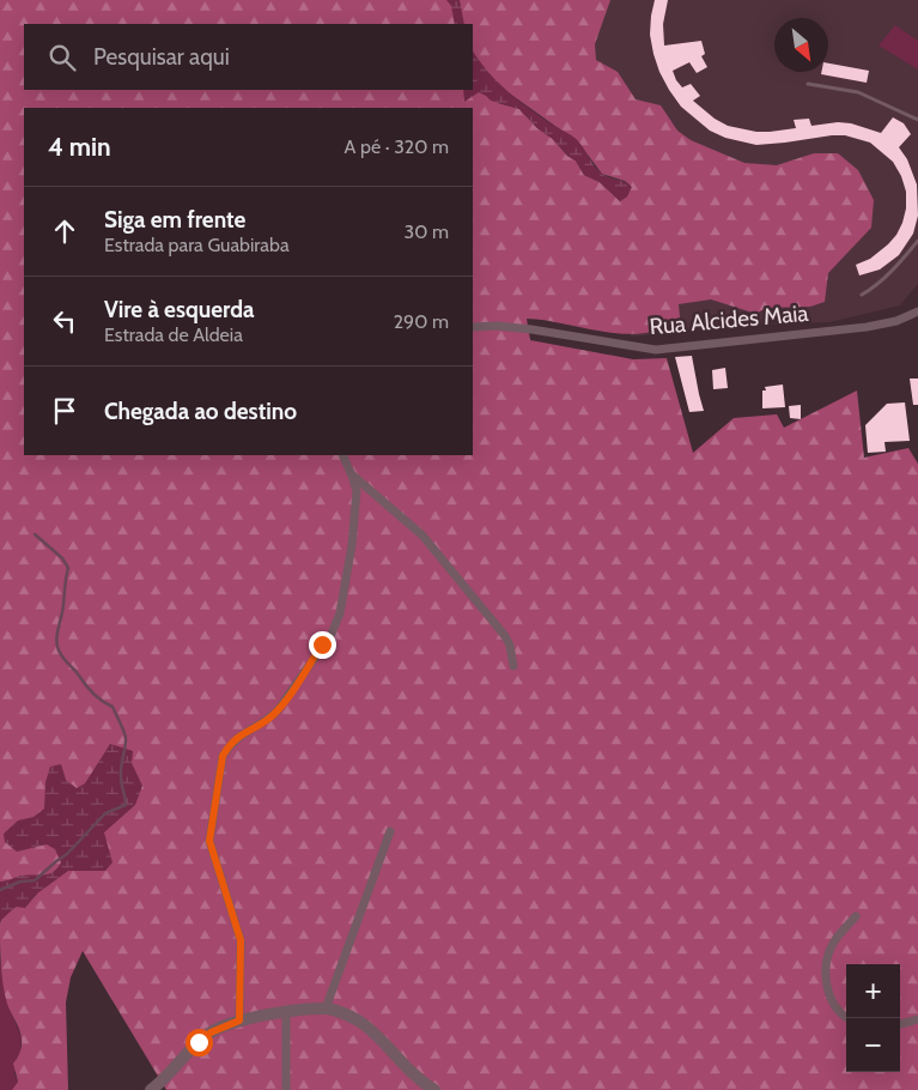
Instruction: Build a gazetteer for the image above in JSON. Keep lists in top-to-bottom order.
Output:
{
  "streets": {
    "street": ["Rua Alcides Maia"]
  },
  "north": "bottom right",
  "page": {
    "search": "Pesquisar aqui",
    "heading": ["4 min", "A pé · 320 m"],
    "list": [
      ["Siga em frente", "Estrada para Guabiraba", "30 m"],
      ["Vire à esquerda", "Estrada de Aldeia", "290 m"],
      "Chegada ao destino"
    ],
    "map_buttons": ["+", "−"]
  }
}
